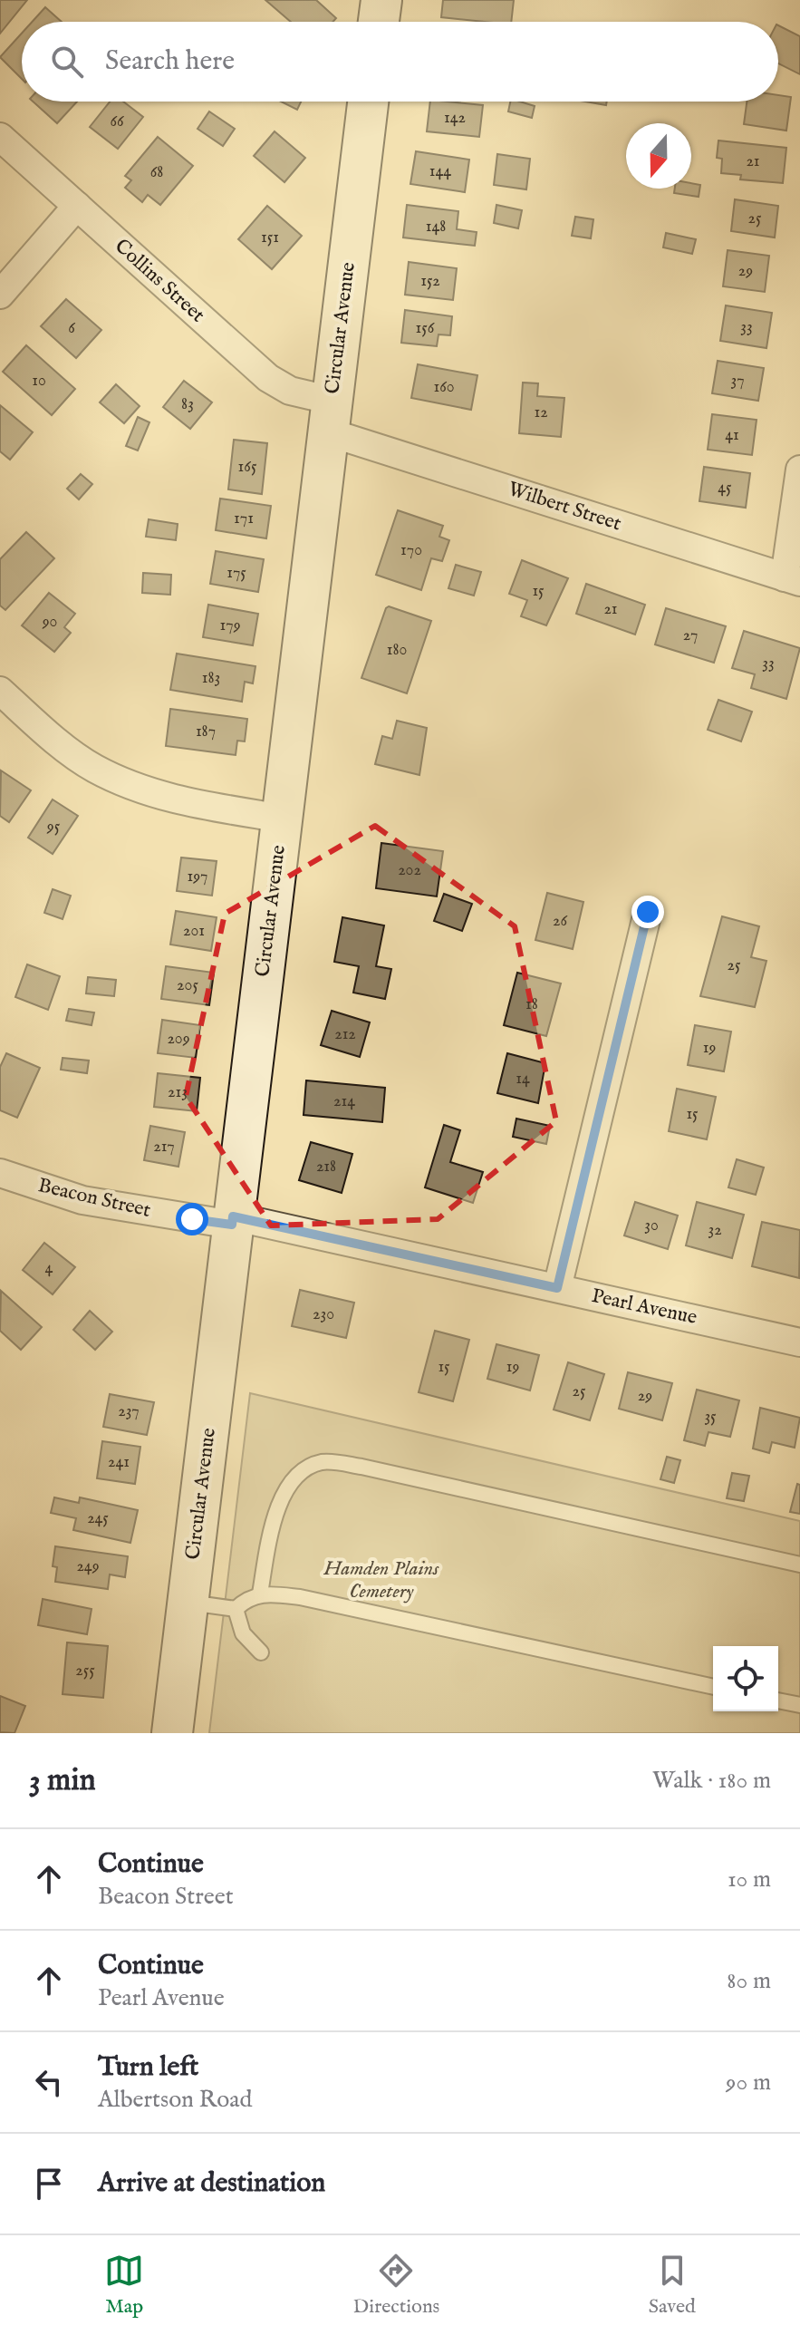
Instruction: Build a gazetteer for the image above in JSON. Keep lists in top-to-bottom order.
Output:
{
  "streets": {
    "main road": ["Circular Avenue"],
    "street": [
      "Collins Street",
      "Wilbert Street",
      "Beacon Street",
      "Pearl Avenue"
    ]
  },
  "crossings": [
    ["Collins Street", "Circular Avenue"],
    ["Collins Street", "Wilbert Street"],
    ["Circular Avenue", "Wilbert Street"],
    ["Circular Avenue", "Beacon Street"],
    ["Circular Avenue", "Pearl Avenue"],
    ["Beacon Street", "Pearl Avenue"]
  ],
  "parks": ["Hamden Plains Cemetery"],
  "house_numbers": [
    "142",
    "66",
    "21",
    "144",
    "68",
    "25",
    "148",
    "151",
    "29",
    "152",
    "33",
    "6",
    "156",
    "10",
    "37",
    "160",
    "83",
    "12",
    "41",
    "165",
    "45",
    "171",
    "170",
    "175",
    "15",
    "21",
    "90",
    "179",
    "27",
    "180",
    "33",
    "183",
    "187",
    "95",
    "202",
    "197",
    "26",
    "201",
    "25",
    "205",
    "18",
    "212",
    "209",
    "19",
    "14",
    "213",
    "214",
    "15",
    "217",
    "218",
    "30",
    "32",
    "4",
    "230",
    "15",
    "19",
    "25",
    "29",
    "237",
    "35",
    "241",
    "245",
    "249",
    "255"
  ],
  "north": "bottom",
  "page": {
    "search": "Search here",
    "heading": ["3 min", "Walk · 180 m"],
    "list": [
      ["Continue", "Beacon Street", "10 m"],
      ["Continue", "Pearl Avenue", "80 m"],
      ["Turn left", "Albertson Road", "90 m"],
      "Arrive at destination"
    ],
    "nav": ["Map", "Directions", "Saved"]
  }
}
